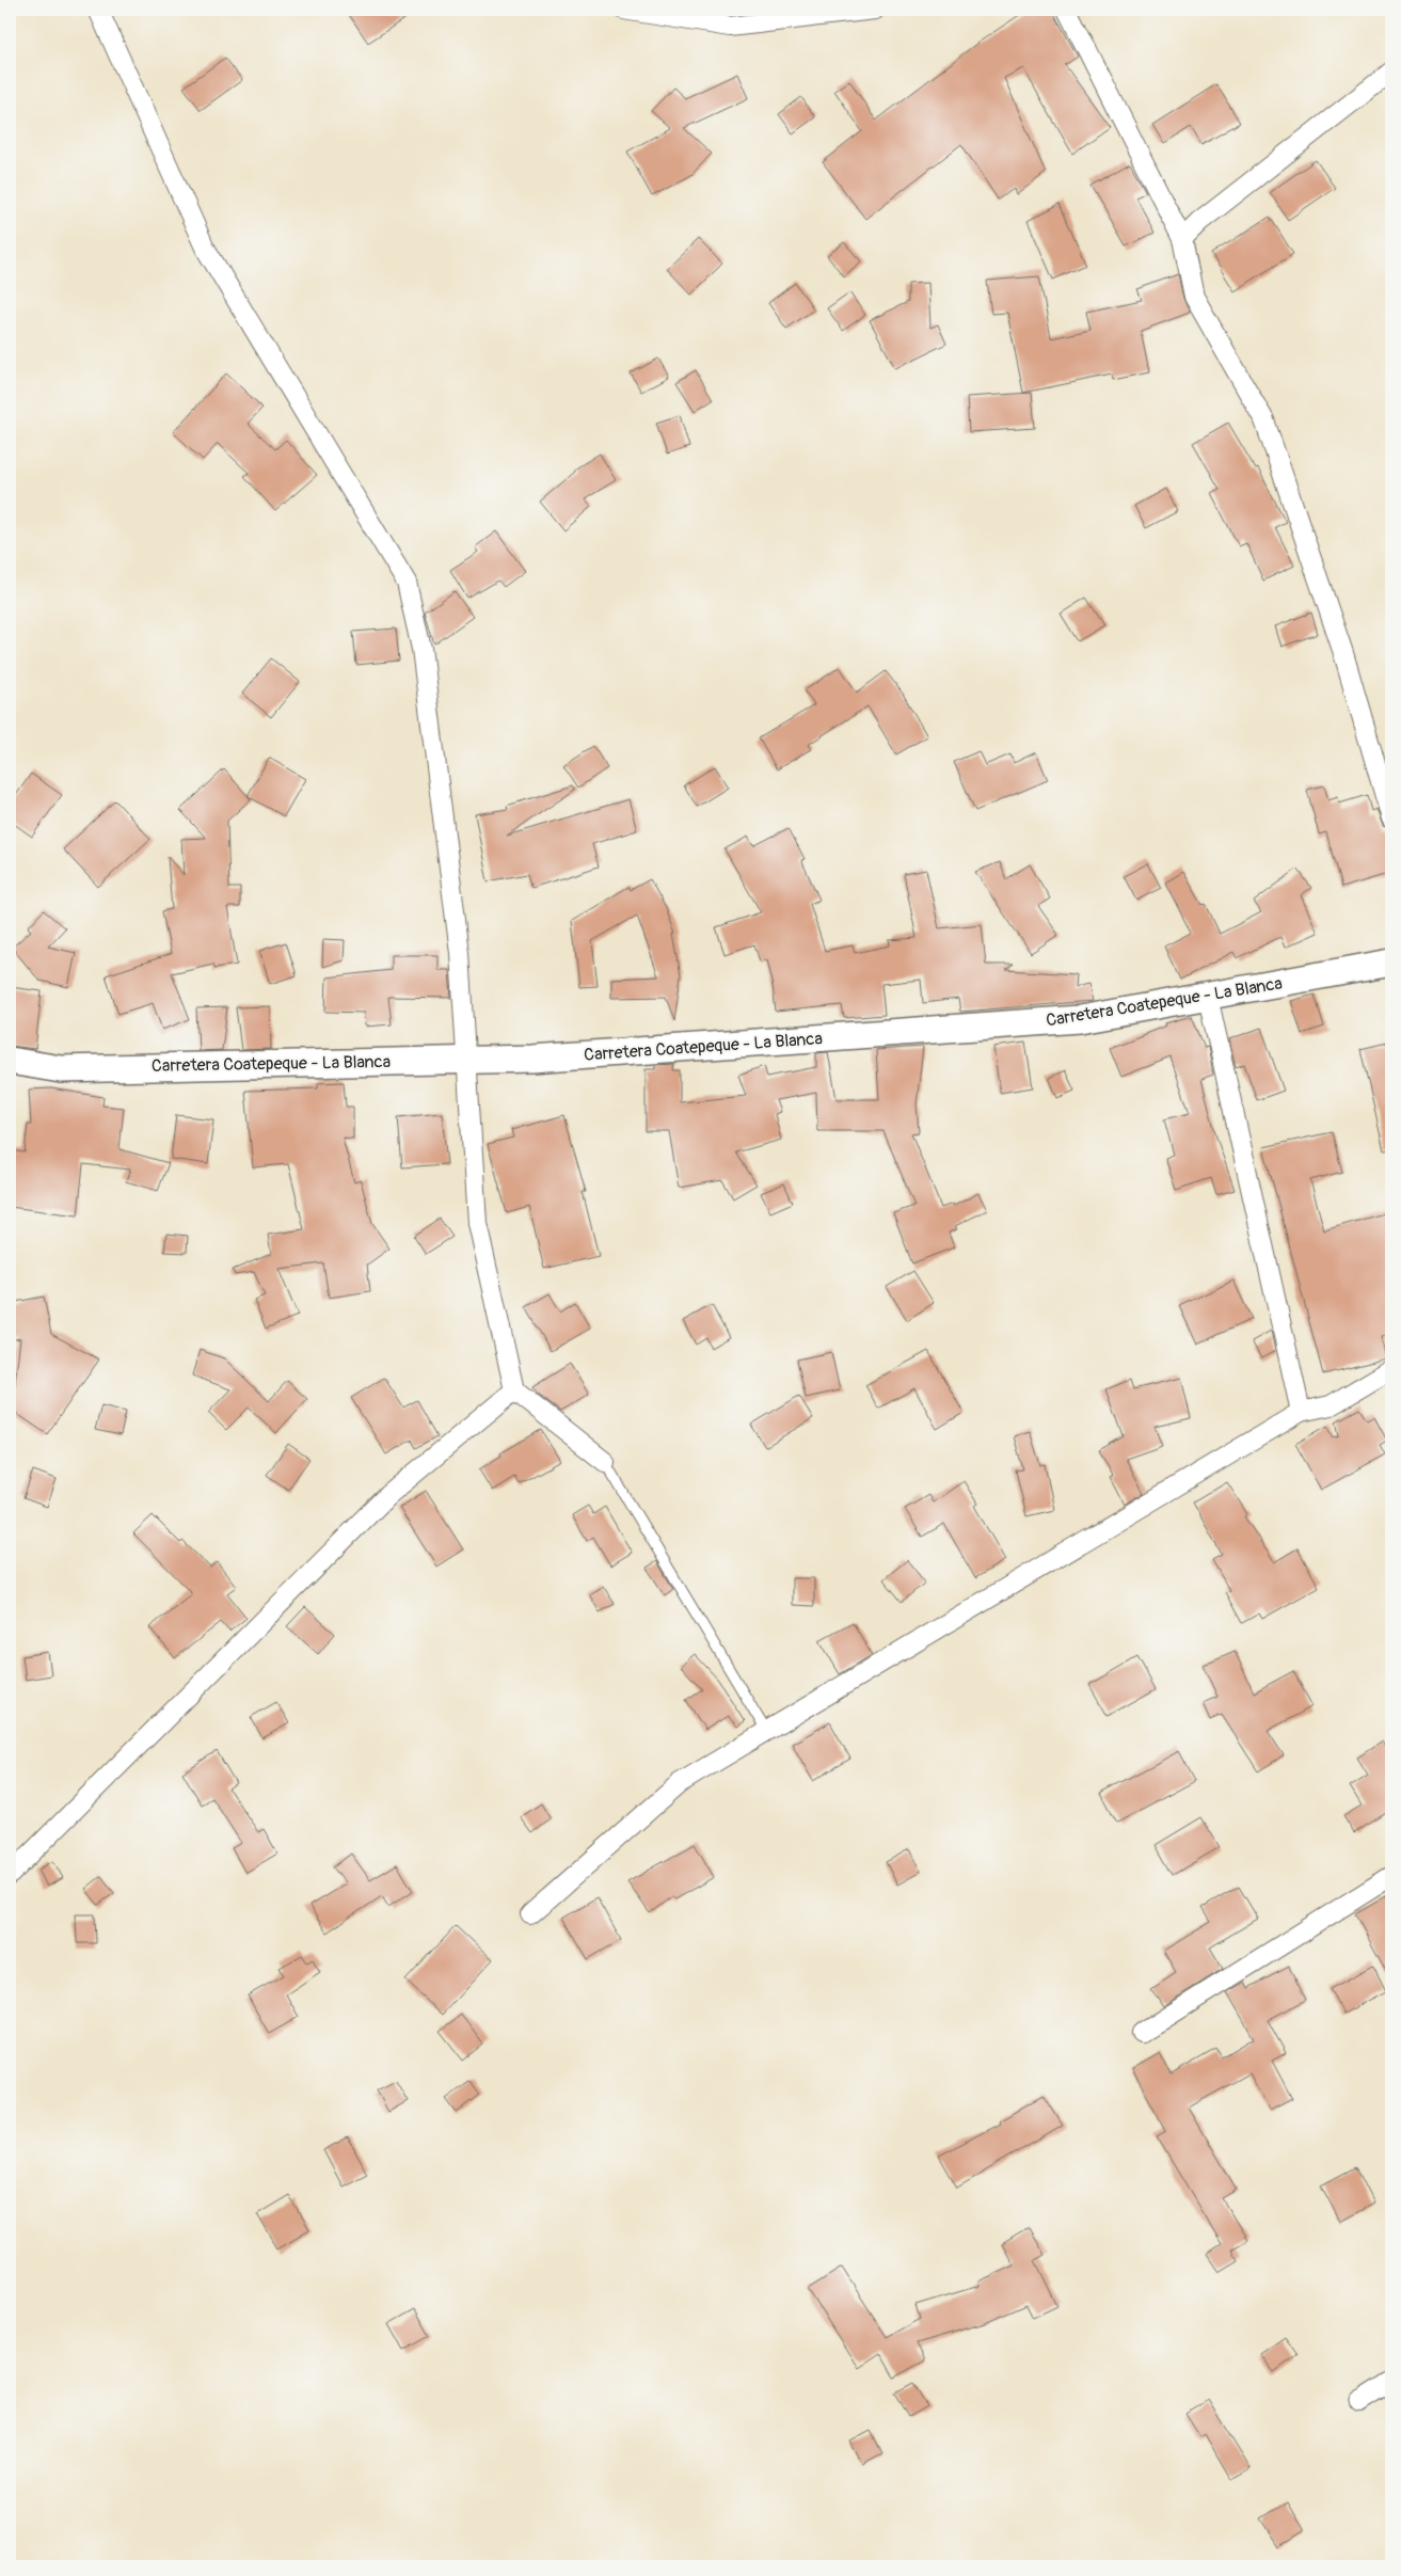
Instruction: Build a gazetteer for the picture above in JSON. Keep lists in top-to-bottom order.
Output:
{
  "streets": {
    "main road": ["Carretera Coatepeque - La Blanca"]
  }
}
